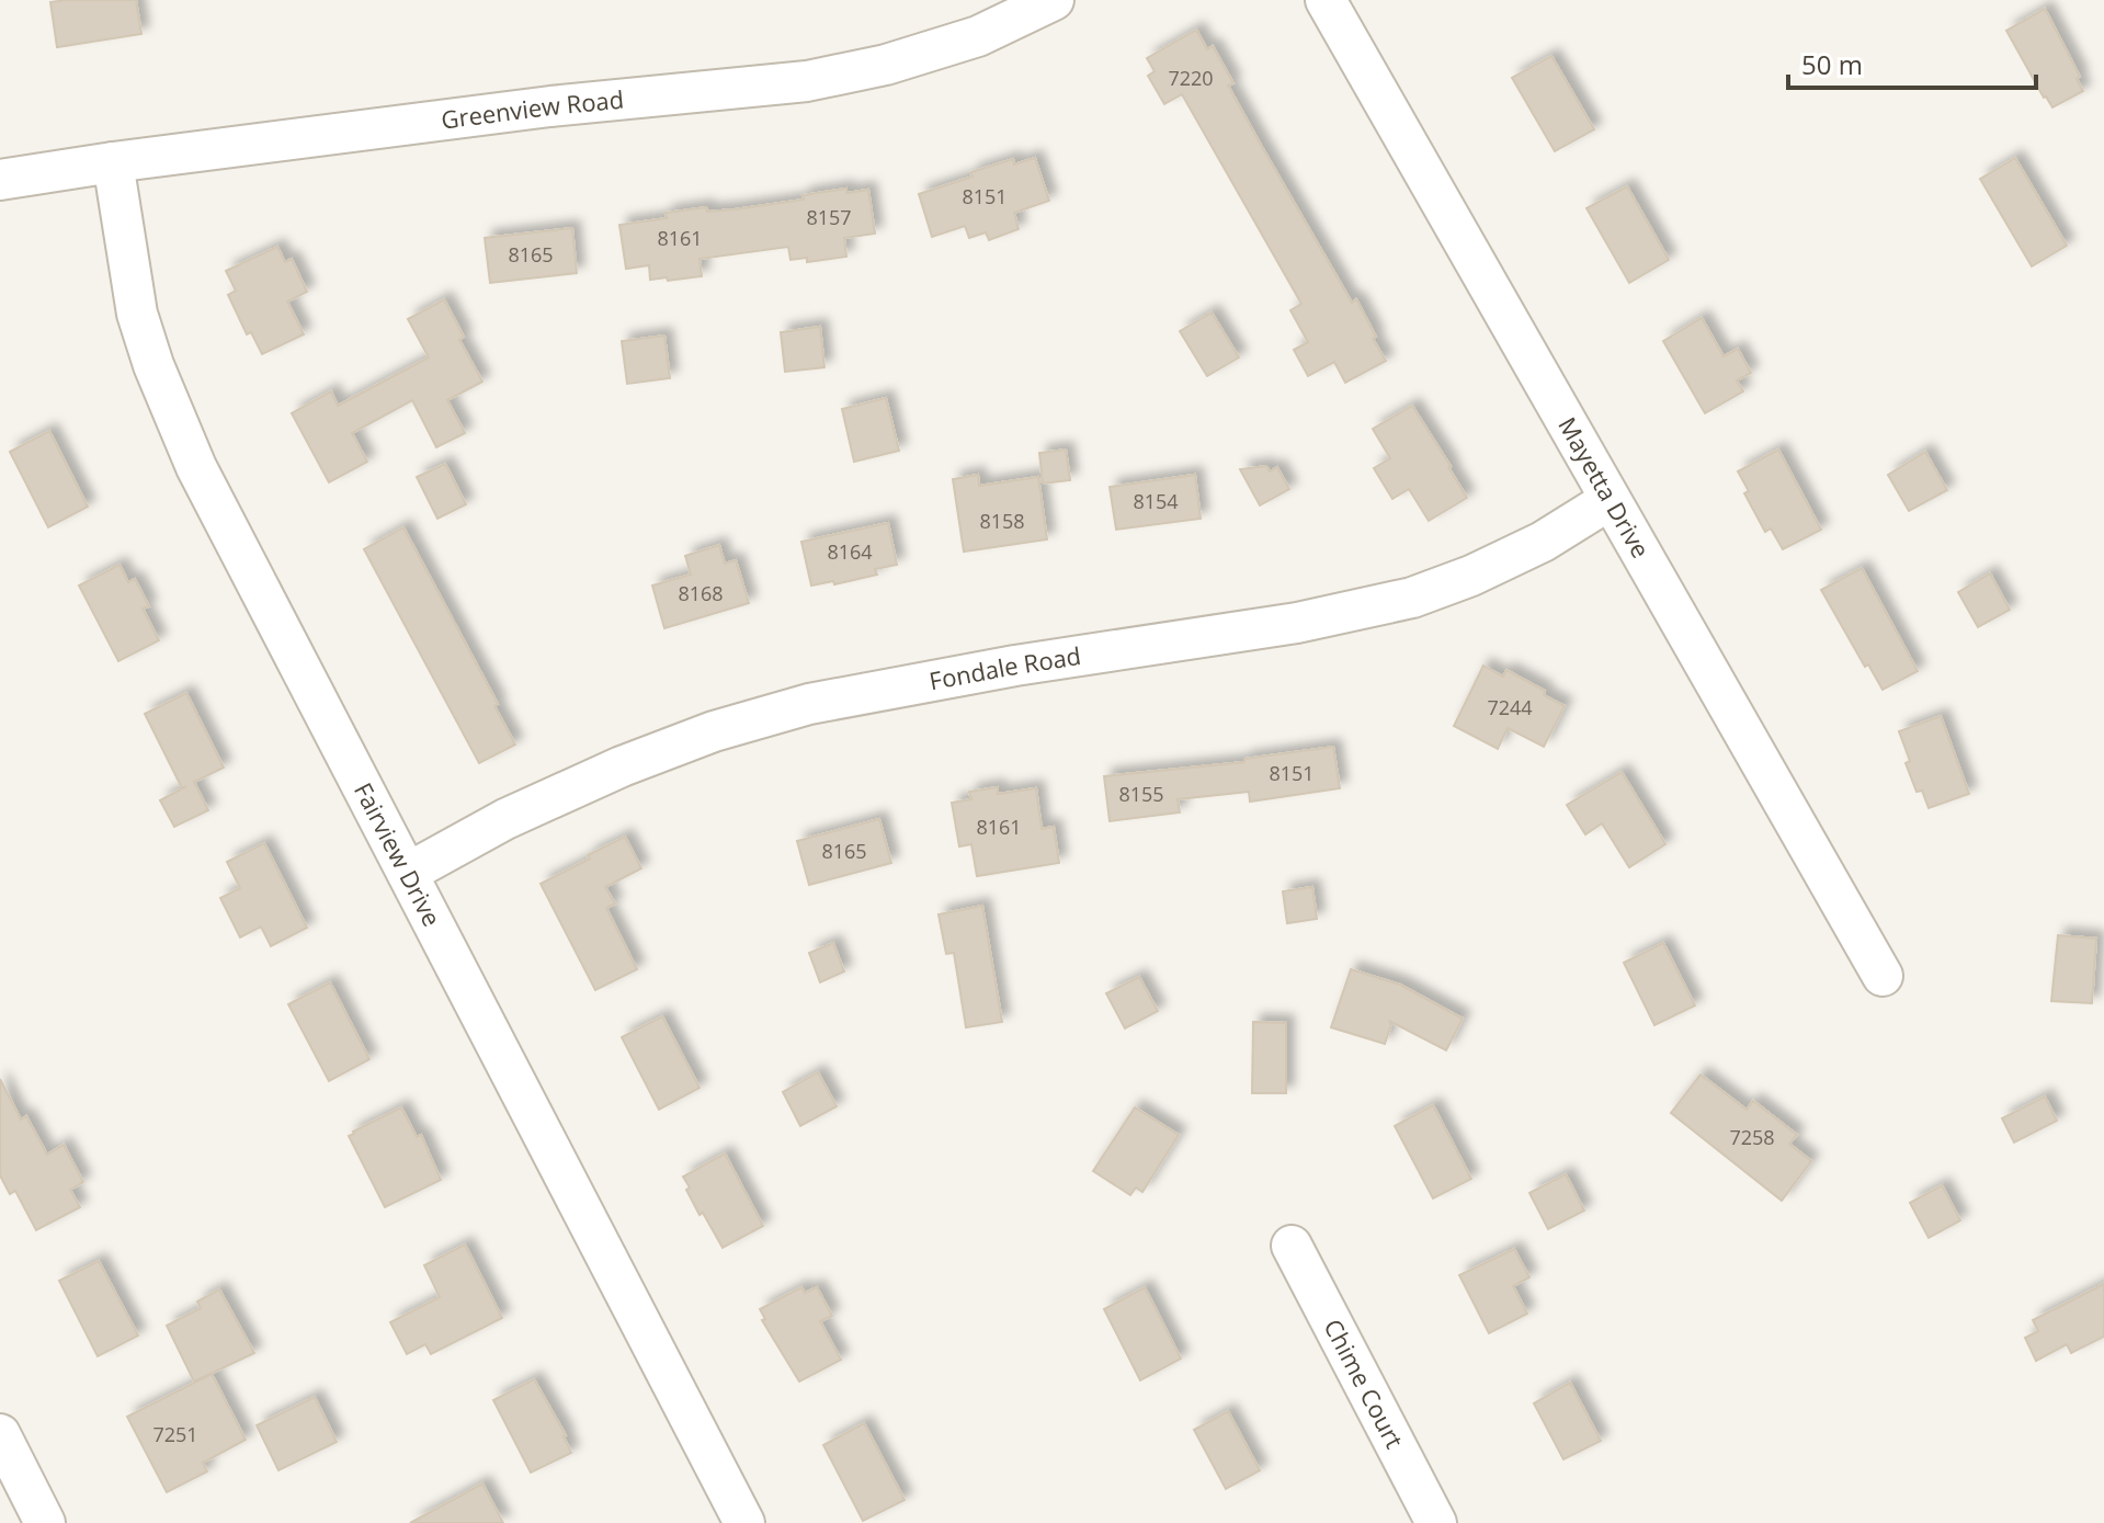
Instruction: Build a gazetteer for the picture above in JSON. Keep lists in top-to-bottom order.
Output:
{
  "streets": {
    "street": [
      "Greenview Road",
      "Mayetta Drive",
      "Fondale Road",
      "Fairview Drive",
      "Chime Court"
    ]
  },
  "crossings": [
    ["Greenview Road", "Fairview Drive"],
    ["Mayetta Drive", "Fondale Road"],
    ["Fondale Road", "Fairview Drive"]
  ],
  "house_numbers": [
    "7220",
    "8151",
    "8157",
    "8161",
    "8165",
    "8154",
    "8158",
    "8164",
    "8168",
    "7244",
    "8151",
    "8155",
    "8161",
    "8165",
    "7258",
    "7251"
  ],
  "scale_bar": "50 m"
}
